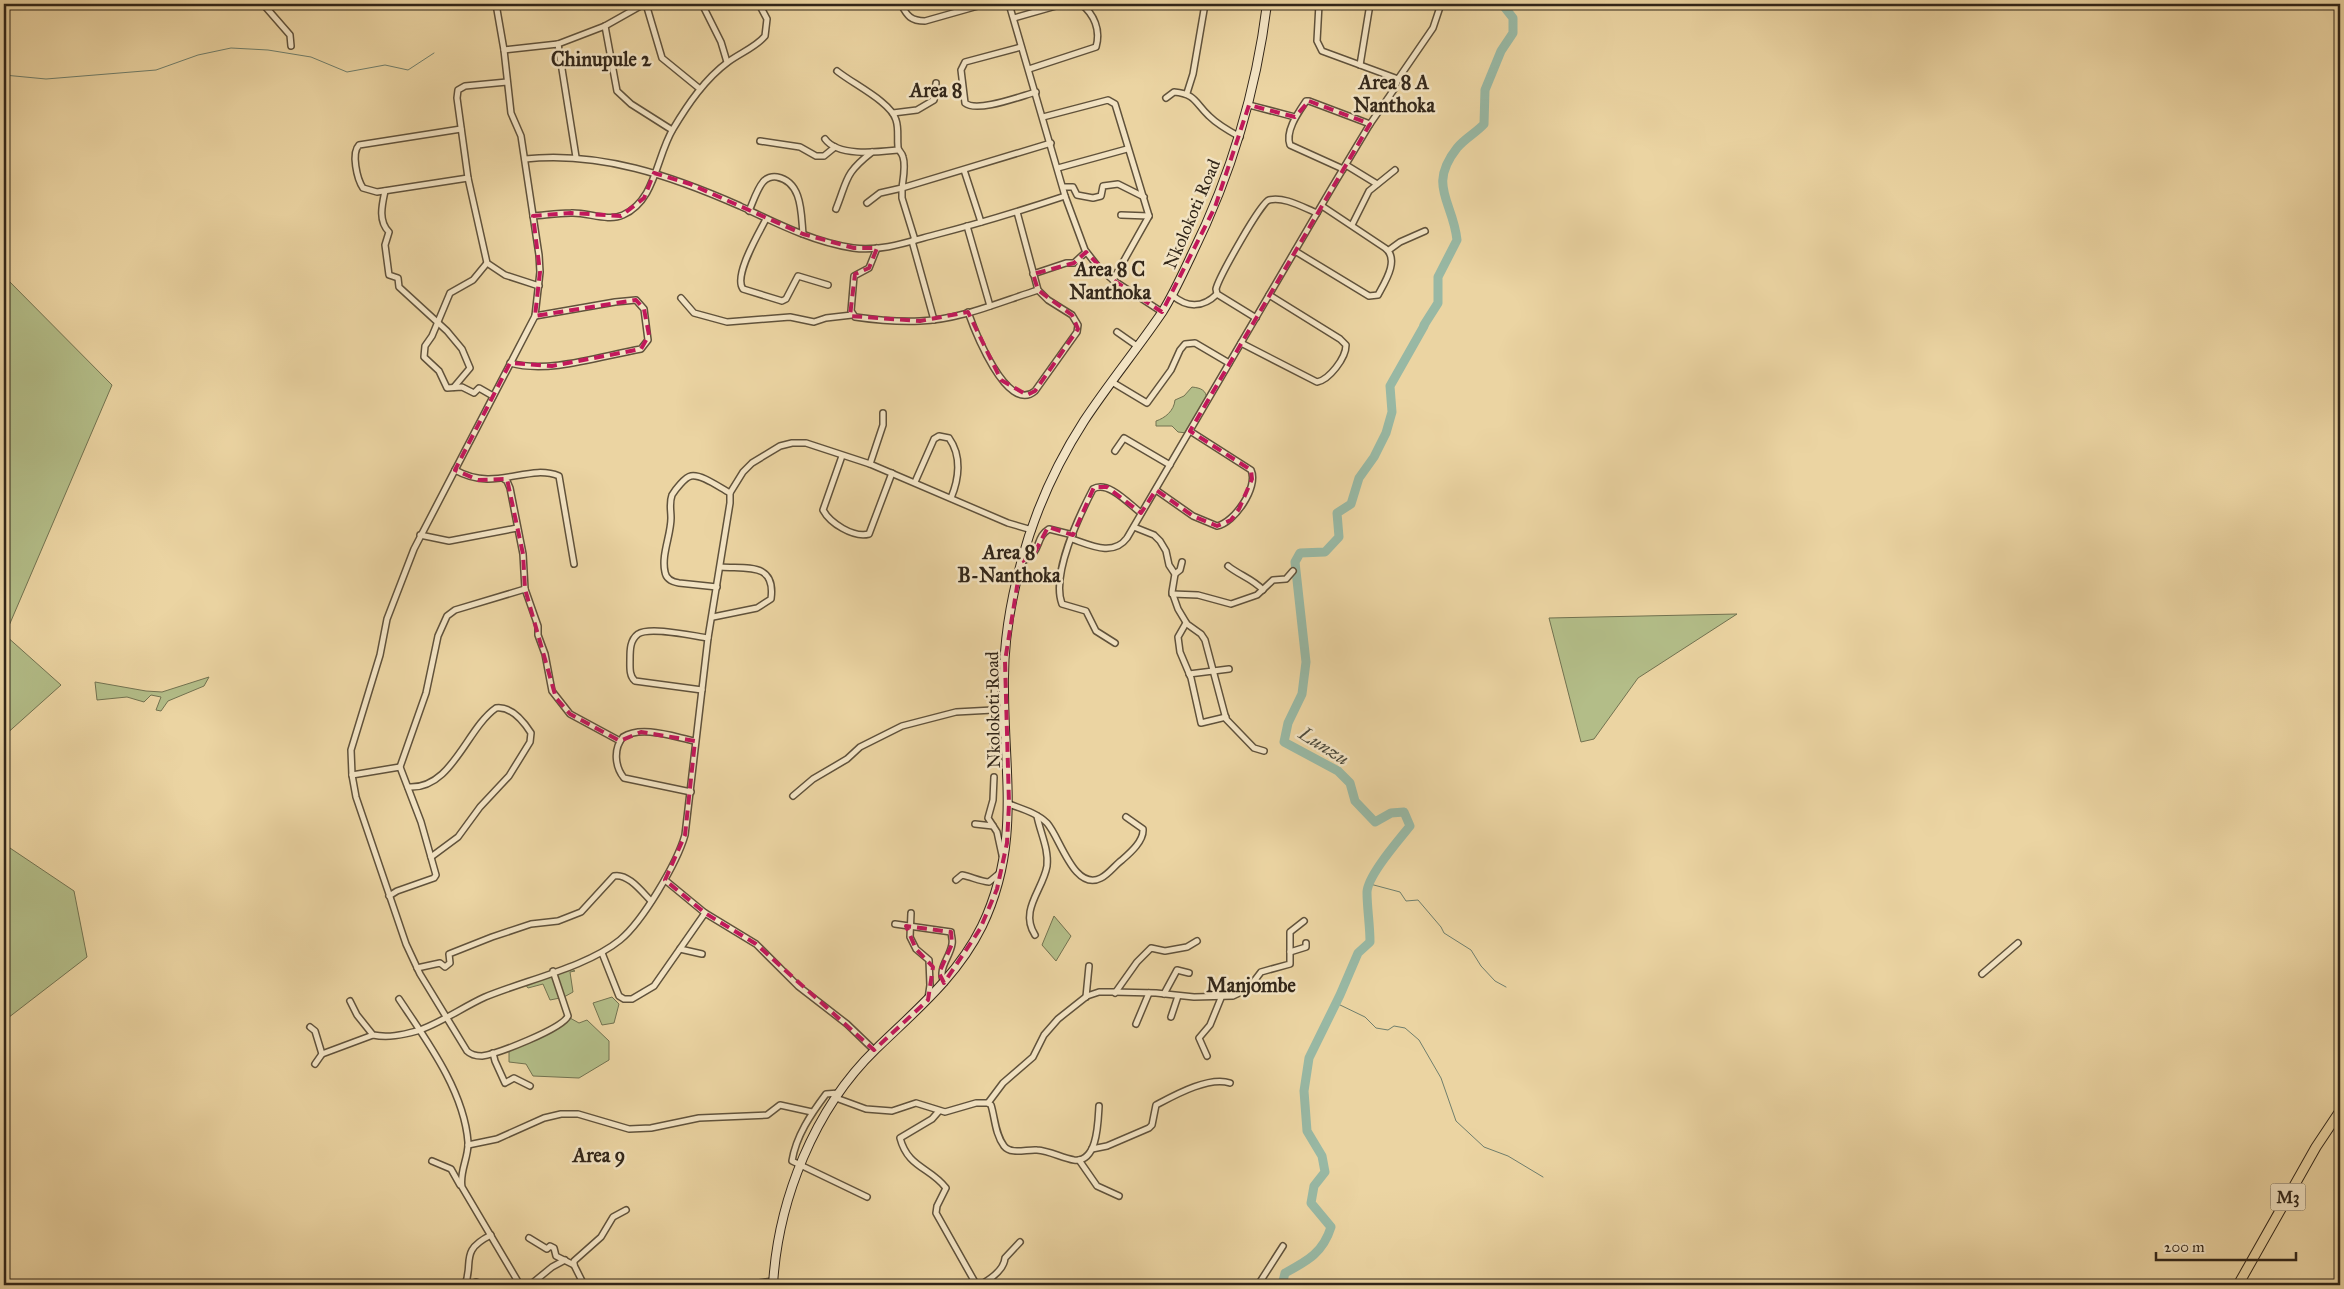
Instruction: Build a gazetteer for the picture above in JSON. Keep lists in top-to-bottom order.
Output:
{
  "streets": {
    "highway": ["M3"],
    "main road": ["Nkolokoti Road"]
  },
  "districts": [
    "Chinupule 2",
    "Area 8 A Nanthoka",
    "Area 8",
    "Area 8 C Nanthoka",
    "Area 8 B-Nanthoka",
    "Manjombe",
    "Area 9"
  ],
  "water": ["Lunzu"],
  "scale_bar": "200 m"
}
